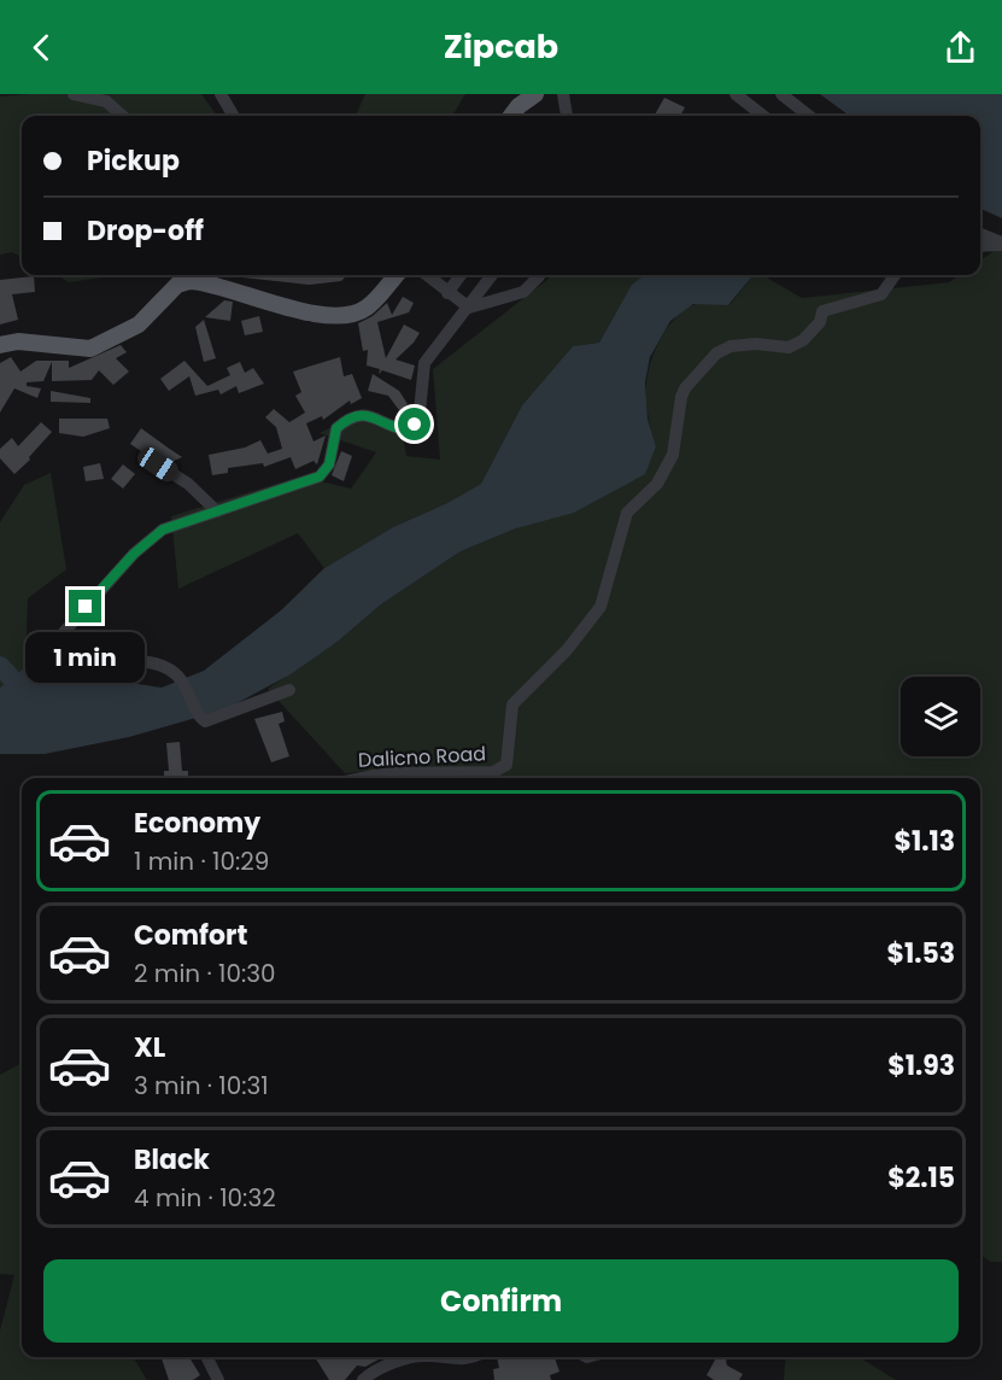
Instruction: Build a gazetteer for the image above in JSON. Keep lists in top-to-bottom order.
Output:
{
  "streets": {
    "street": ["Dalicno Road"]
  },
  "page": {
    "header": "Zipcab",
    "banner": ["Pickup", "Drop-off"],
    "bubble": "1 min",
    "list": [
      {
        "name": "Economy",
        "note": "1 min · 10:29",
        "value": "$1.13"
      },
      {
        "name": "Comfort",
        "note": "2 min · 10:30",
        "value": "$1.53"
      },
      {
        "name": "XL",
        "note": "3 min · 10:31",
        "value": "$1.93"
      },
      {
        "name": "Black",
        "note": "4 min · 10:32",
        "value": "$2.15"
      }
    ],
    "buttons": "Confirm"
  }
}
